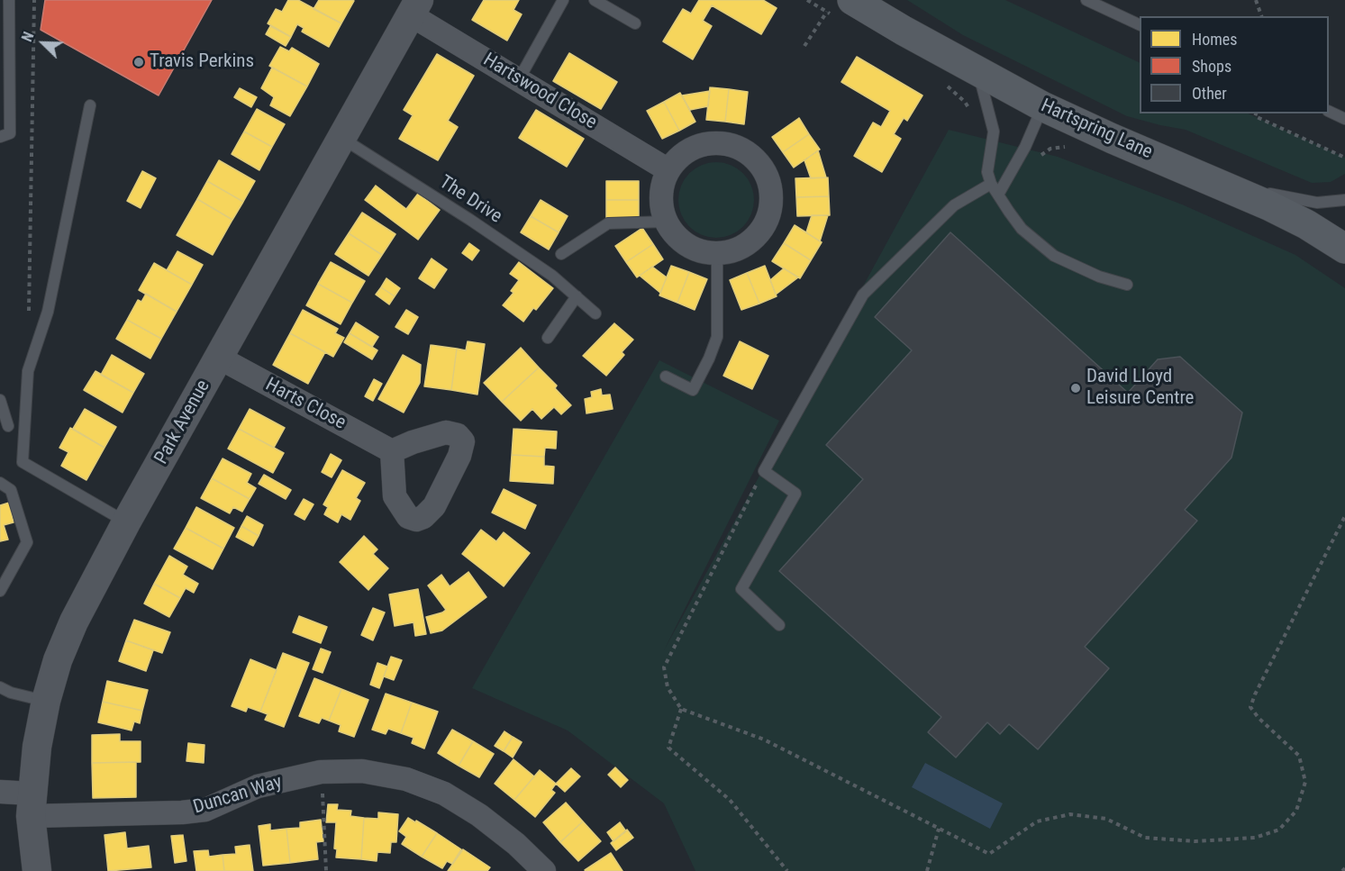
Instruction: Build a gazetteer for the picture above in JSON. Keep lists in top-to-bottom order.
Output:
{
  "streets": {
    "main road": ["Hartspring Lane"],
    "street": [
      "Hartswood Close",
      "Harts Close",
      "Park Avenue",
      "Duncan Way"
    ],
    "lane": ["The Drive"]
  },
  "crossings": [
    ["Hartswood Close", "Park Avenue"],
    ["The Drive", "Park Avenue"],
    ["Harts Close", "Park Avenue"],
    ["Park Avenue", "Duncan Way"]
  ],
  "places": ["Travis Perkins", "David Lloyd Leisure Centre"],
  "legend": ["Homes", "Shops", "Other"],
  "north": "top left"
}
